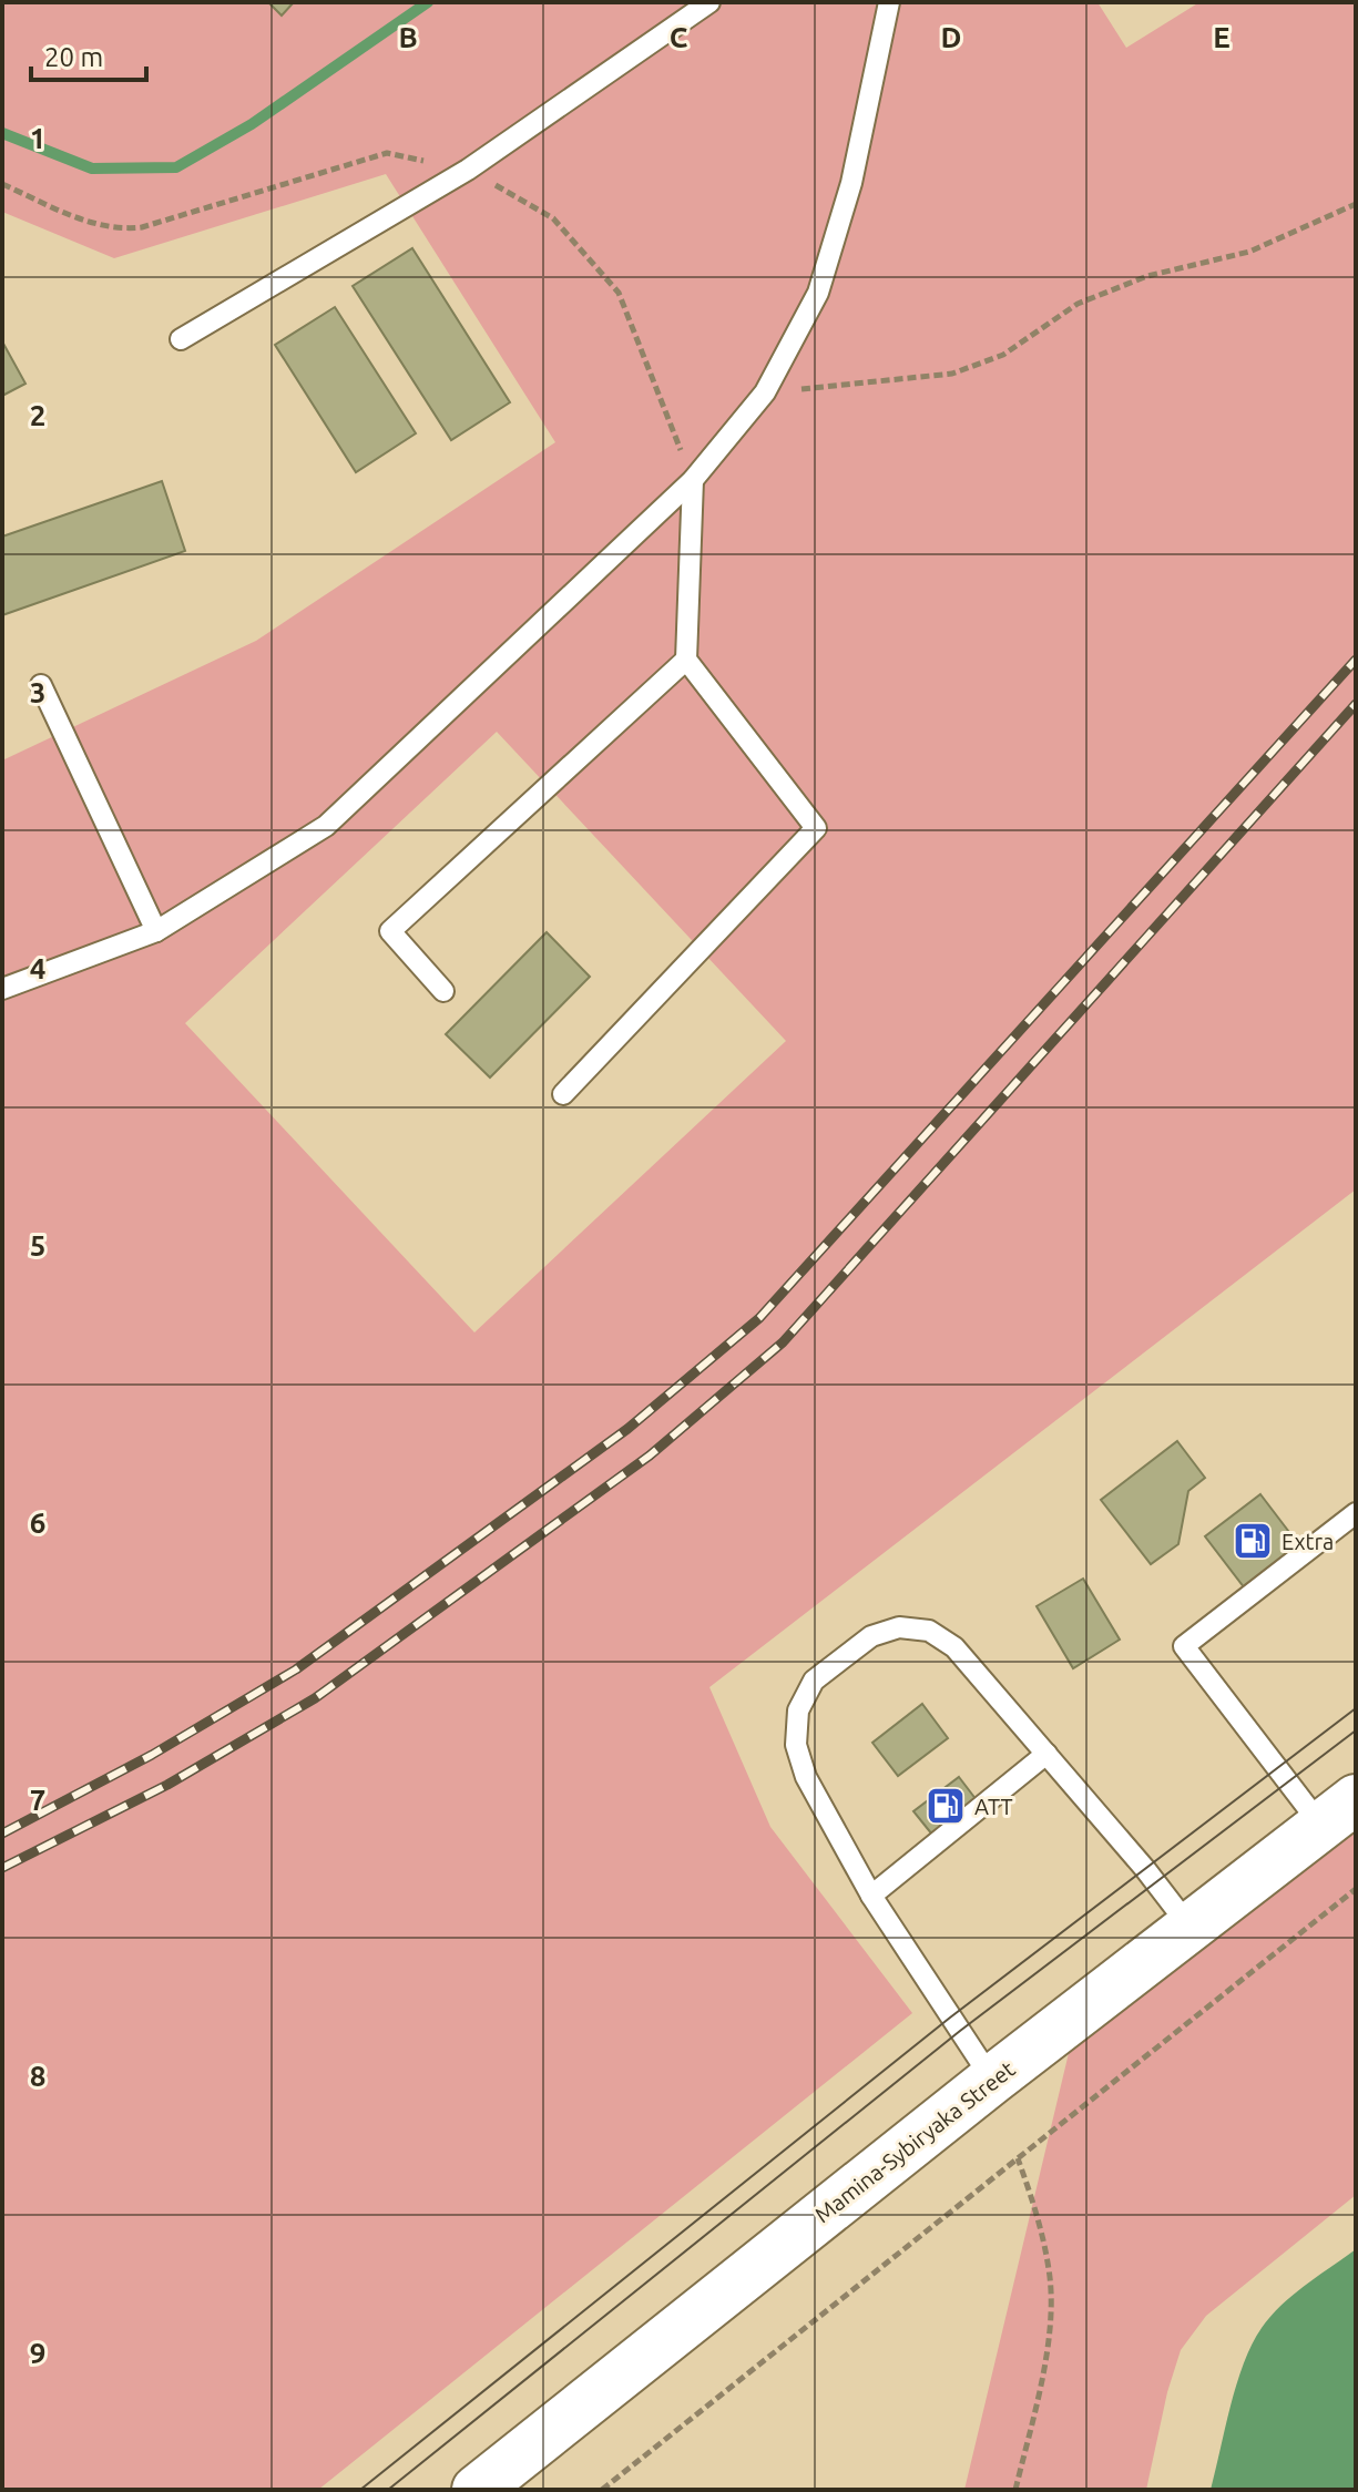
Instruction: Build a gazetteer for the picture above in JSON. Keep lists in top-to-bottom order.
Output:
{
  "streets": {
    "main road": ["Mamina-Sybiryaka Street"]
  },
  "places": {
    "fuel station": ["Extra", "ATT"]
  },
  "scale_bar": "20 m",
  "grid": {
    "columns": [
      "B",
      "C",
      "D",
      "E"
    ],
    "rows": [
      "1",
      "2",
      "3",
      "4",
      "5",
      "6",
      "7",
      "8",
      "9"
    ]
  }
}
